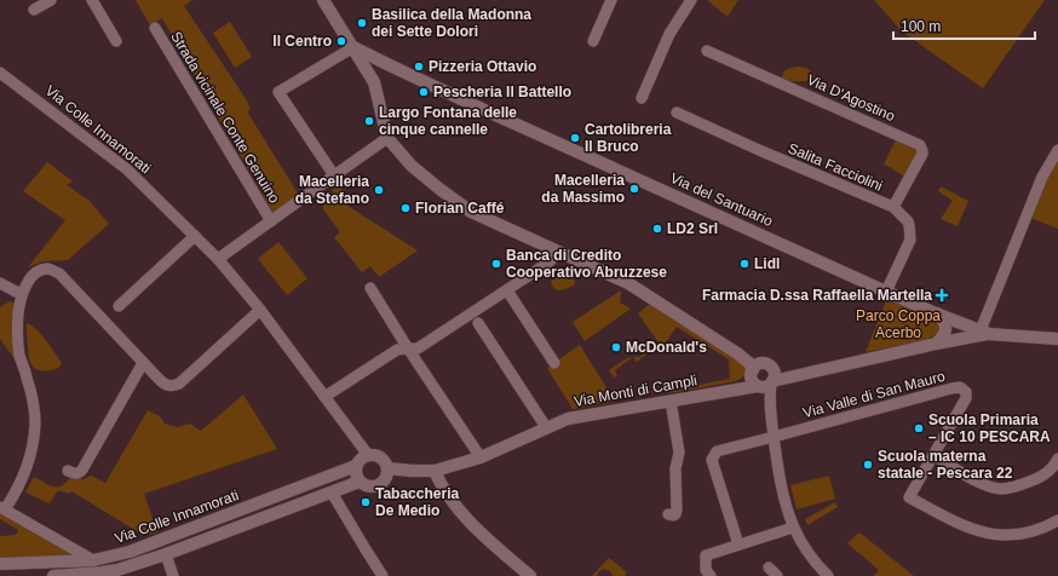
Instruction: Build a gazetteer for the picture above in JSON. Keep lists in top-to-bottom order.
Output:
{
  "streets": {
    "street": [
      "Via D'Agostino",
      "Strada vicinale Conte Genuino",
      "Via Colle Innamorati",
      "Salita Facciolini",
      "Via del Santuario",
      "Via Monti di Campli",
      "Via Valle di San Mauro"
    ]
  },
  "crossings": [
    ["Via D'Agostino", "Salita Facciolini"],
    ["Strada vicinale Conte Genuino", "Via Colle Innamorati"],
    ["Via Colle Innamorati", "Via Monti di Campli"],
    ["Salita Facciolini", "Via del Santuario"],
    ["Via del Santuario", "Via Monti di Campli"]
  ],
  "parks": ["Parco Coppa Acerbo"],
  "places": {
    "other": [
      "Basilica della Madonna dei Sette Dolori",
      "Il Centro",
      "Pizzeria Ottavio",
      "Pescheria Il Battello",
      "Largo Fontana delle cinque cannelle",
      "Cartolibreria Il Bruco",
      "Macelleria da Massimo",
      "Macelleria da Stefano",
      "Florian Caffé",
      "LD2 Srl",
      "Banca di Credito Cooperativo Abruzzese",
      "Lidl",
      "McDonald's",
      "Scuola Primaria – IC 10 PESCARA",
      "Scuola materna statale - Pescara 22",
      "Tabaccheria De Medio"
    ],
    "health": ["Farmacia D.ssa Raffaella Martella"]
  },
  "scale_bar": "100 m"
}
